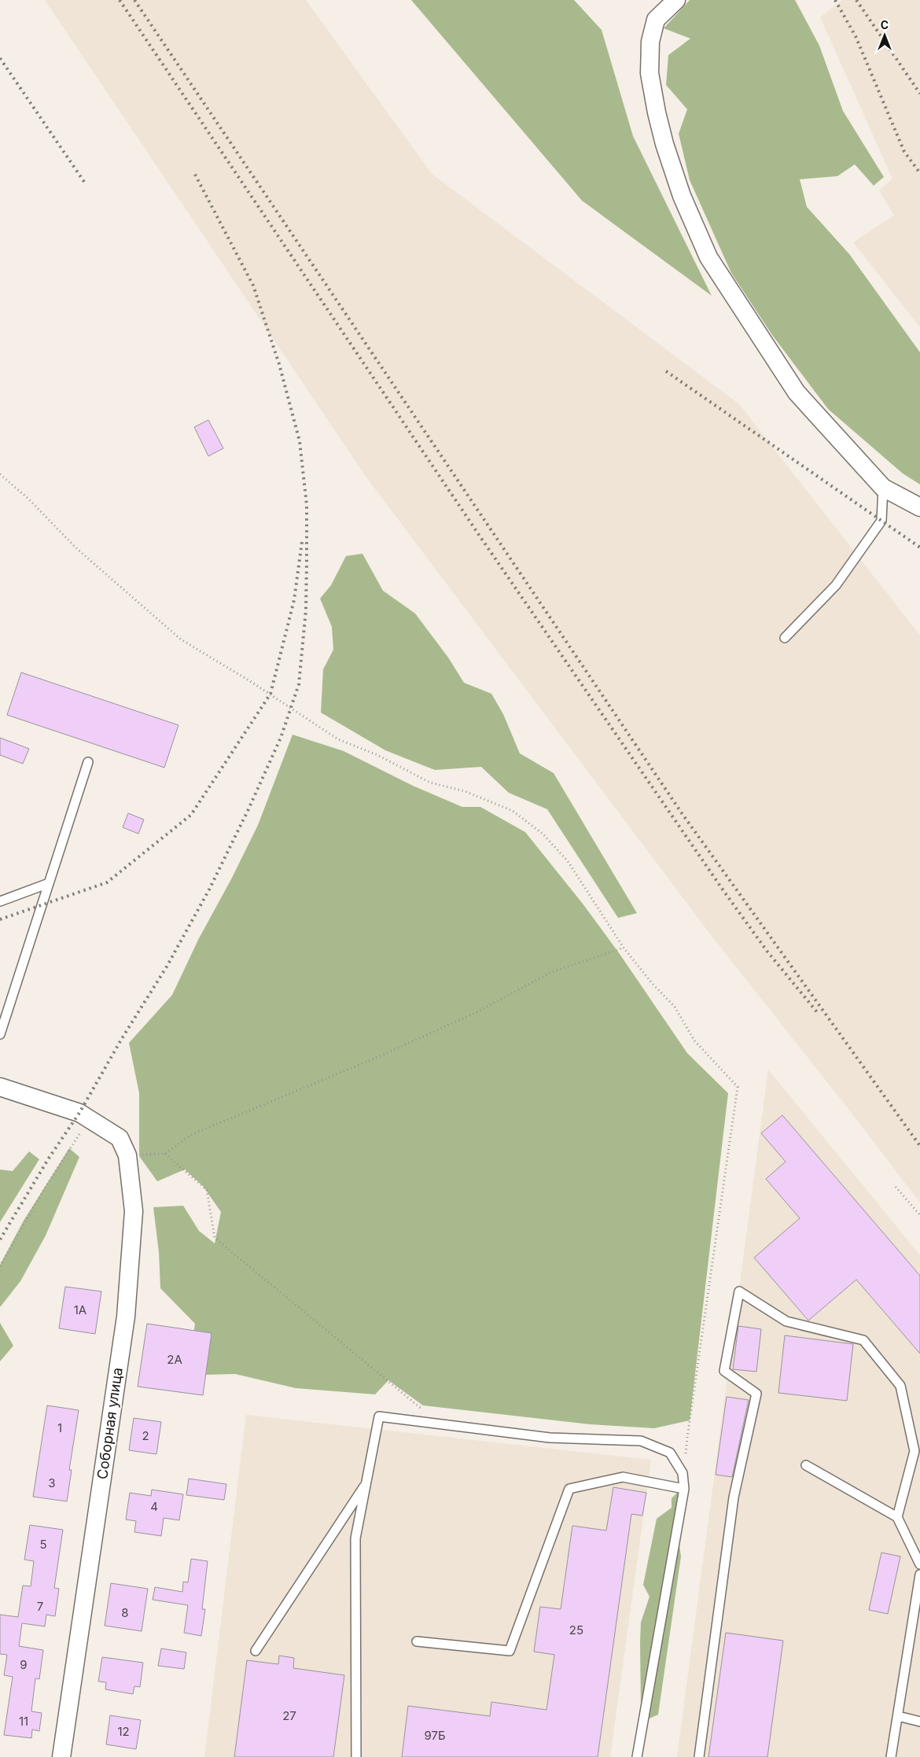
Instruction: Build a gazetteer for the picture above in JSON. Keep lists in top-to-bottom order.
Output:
{
  "streets": {
    "street": ["Соборная улица"]
  },
  "house_numbers": [
    "1А",
    "2А",
    "1",
    "2",
    "3",
    "4",
    "5",
    "7",
    "8",
    "25",
    "9",
    "27",
    "11",
    "12",
    "97Б"
  ],
  "north": "top"
}
